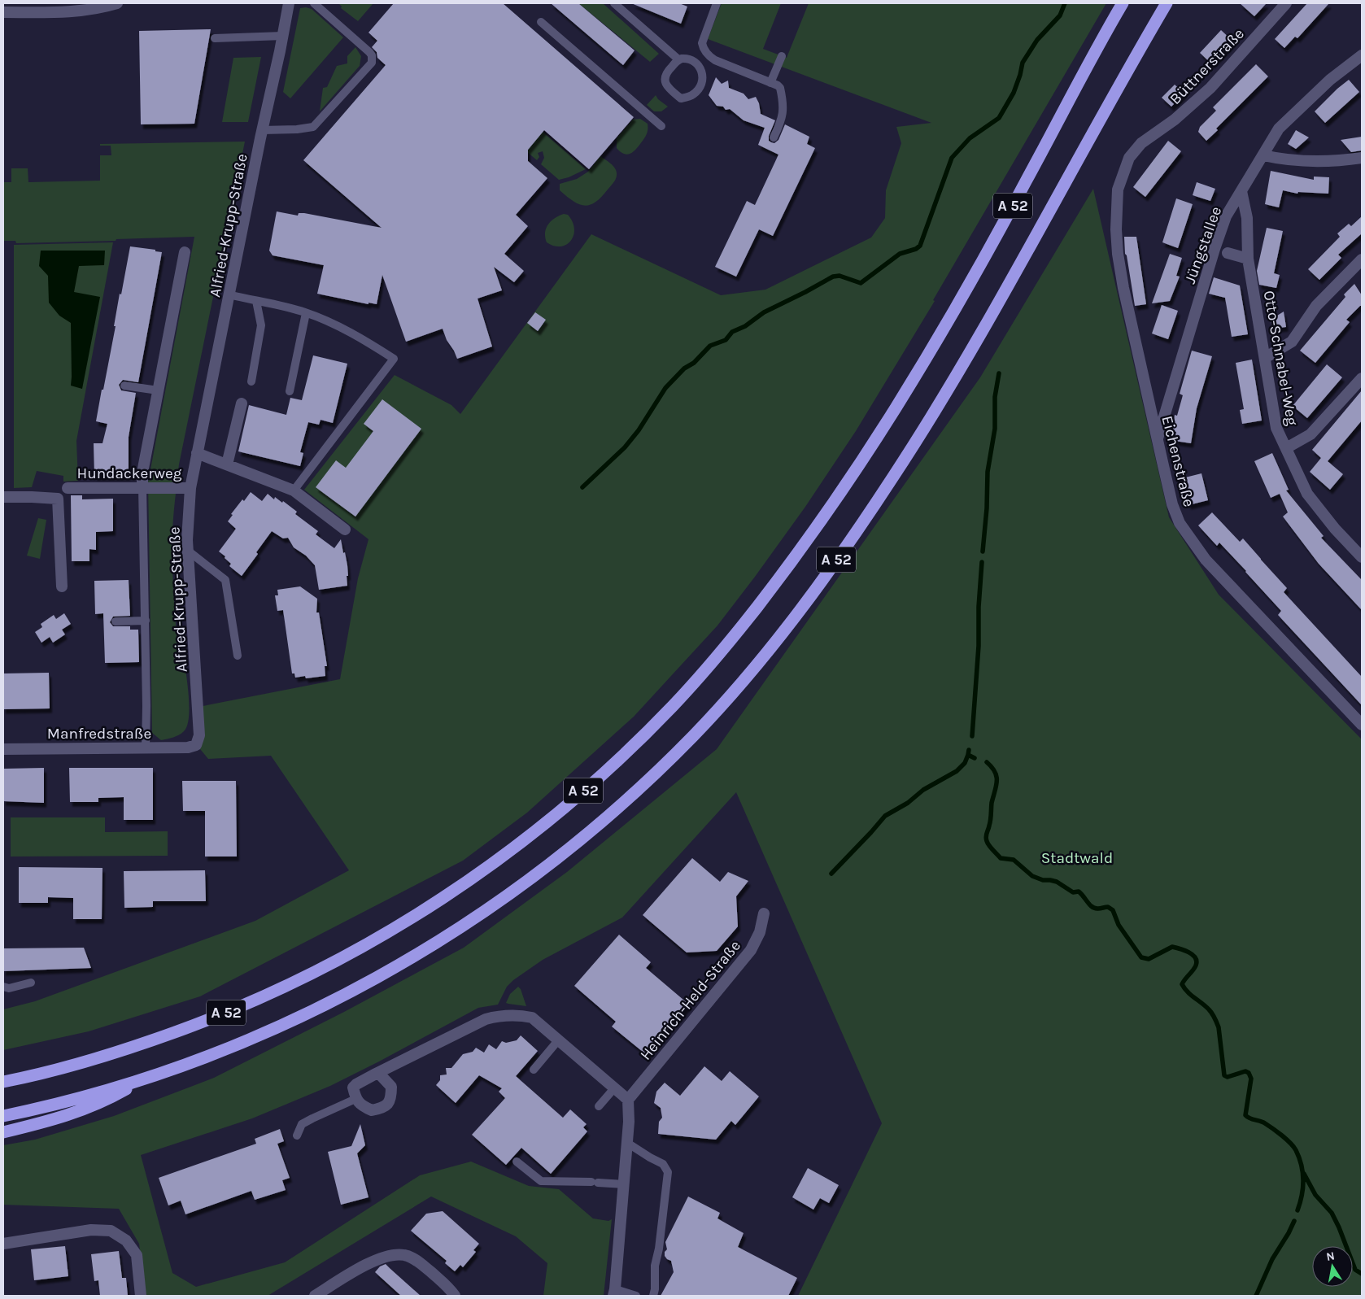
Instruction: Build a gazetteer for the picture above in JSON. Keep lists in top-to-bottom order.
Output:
{
  "streets": {
    "highway": ["A 52"],
    "street": [
      "Büttnerstraße",
      "Alfried-Krupp-Straße",
      "Jüngstallee",
      "Otto-Schnabel-Weg",
      "Eichenstraße",
      "Hundackerweg",
      "Manfredstraße",
      "Heinrich-Held-Straße"
    ]
  },
  "crossings": [
    ["Büttnerstraße", "Eichenstraße"],
    ["Alfried-Krupp-Straße", "Hundackerweg"],
    ["Alfried-Krupp-Straße", "Manfredstraße"],
    ["Jüngstallee", "Otto-Schnabel-Weg"],
    ["Jüngstallee", "Eichenstraße"]
  ],
  "parks": ["Stadtwald"],
  "north": "top"
}
